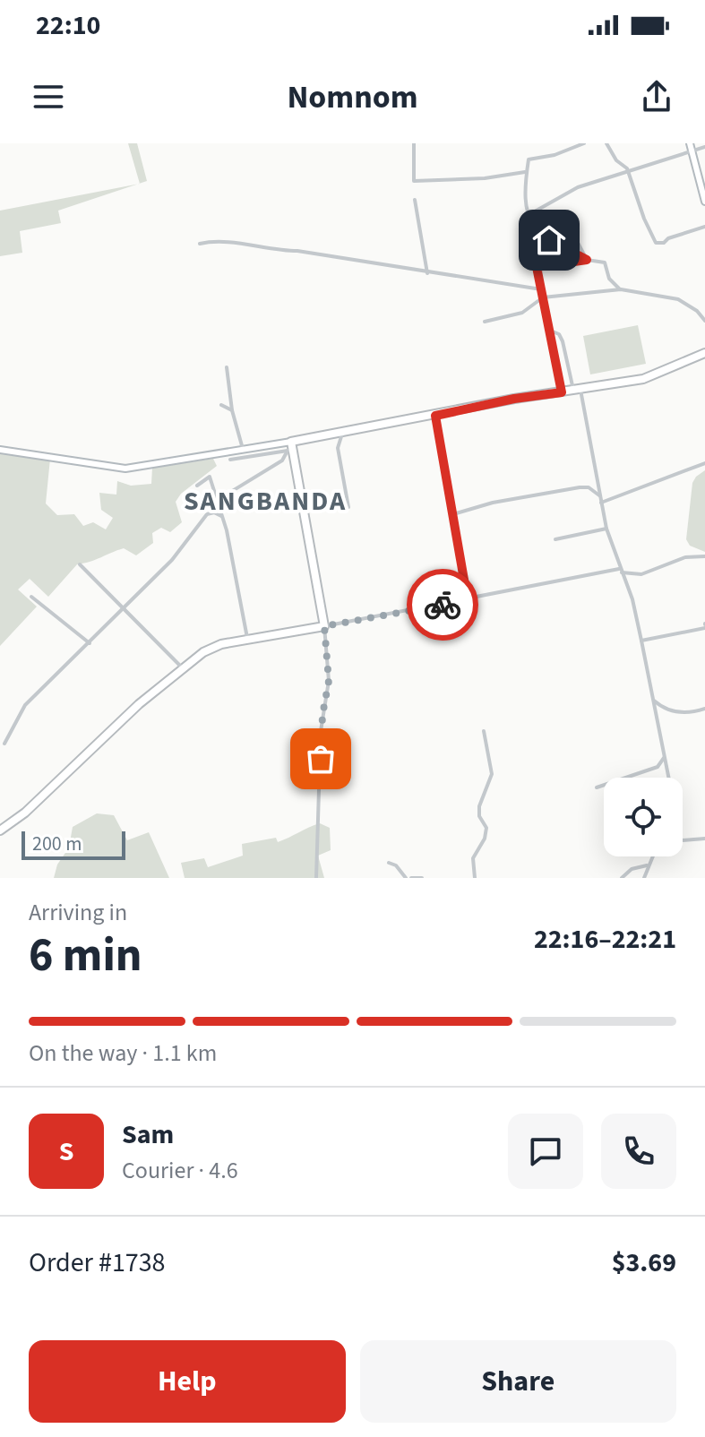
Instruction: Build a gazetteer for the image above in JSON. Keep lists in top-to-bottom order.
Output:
{
  "districts": ["SANGBANDA"],
  "scale_bar": "200 m",
  "page": {
    "status": "22:10",
    "header": "Nomnom",
    "scale": "200 m",
    "heading": ["6 min", "Arriving in", "22:16–22:21"],
    "panel": [
      "Sam",
      "Courier · 4.6",
      "Order #1738",
      "$3.69"
    ],
    "bar": "On the way · 1.1 km",
    "round": "S",
    "buttons": ["Help", "Share"]
  }
}
